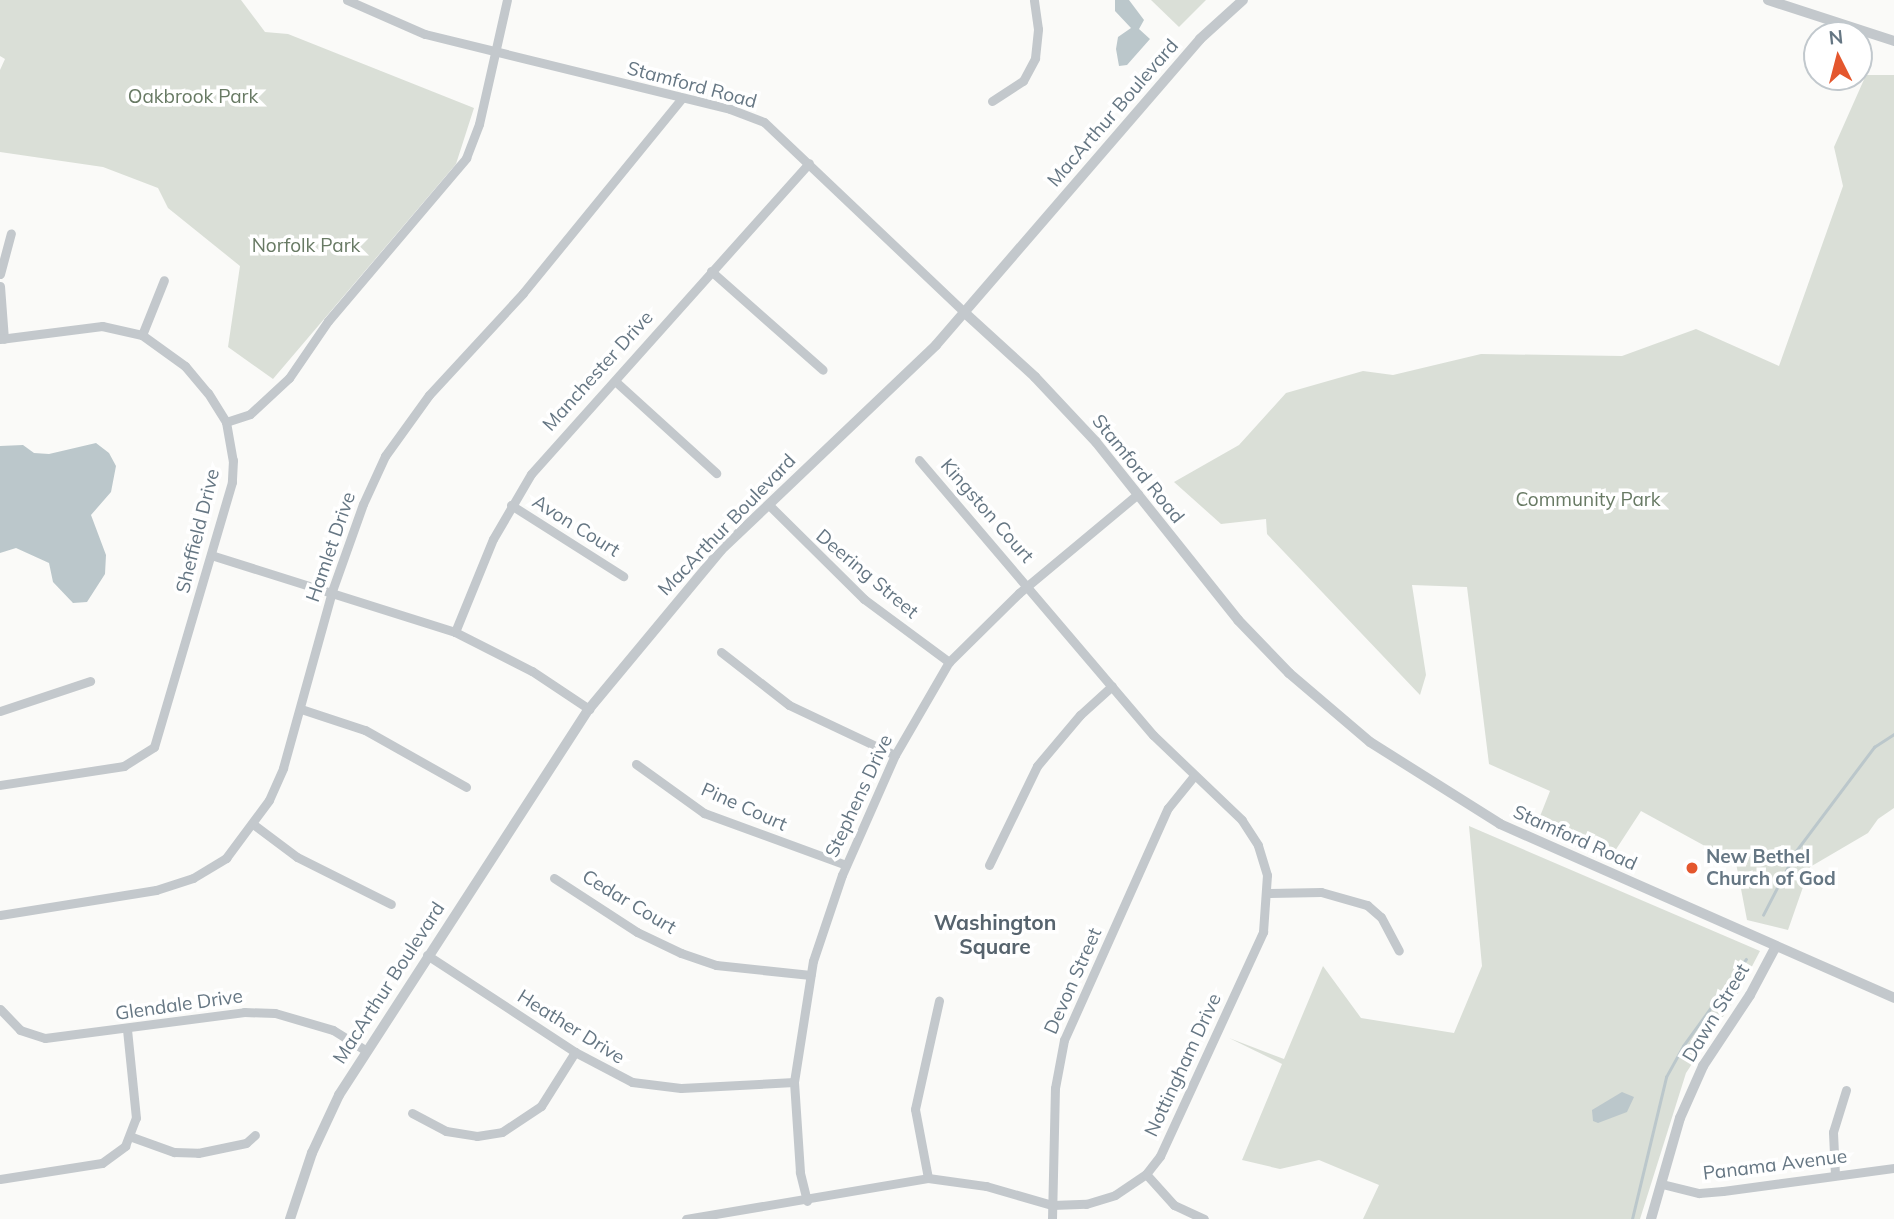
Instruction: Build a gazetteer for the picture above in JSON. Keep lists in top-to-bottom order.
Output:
{
  "streets": {
    "street": [
      "Stamford Road",
      "MacArthur Boulevard",
      "Manchester Drive",
      "Kingston Court",
      "Avon Court",
      "Sheffield Drive",
      "Hamlet Drive",
      "Deering Street",
      "Stephens Drive",
      "Pine Court",
      "Cedar Court",
      "Devon Street",
      "Glendale Drive",
      "Dawn Street",
      "Heather Drive",
      "Nottingham Drive",
      "Panama Avenue"
    ]
  },
  "crossings": [
    ["Stamford Road", "MacArthur Boulevard"],
    ["Stamford Road", "Manchester Drive"],
    ["Stamford Road", "Hamlet Drive"],
    ["Stamford Road", "Stephens Drive"],
    ["Stamford Road", "Dawn Street"],
    ["MacArthur Boulevard", "Deering Street"],
    ["MacArthur Boulevard", "Glendale Drive"],
    ["MacArthur Boulevard", "Heather Drive"],
    ["Manchester Drive", "Avon Court"],
    ["Kingston Court", "Stephens Drive"],
    ["Kingston Court", "Nottingham Drive"],
    ["Deering Street", "Stephens Drive"],
    ["Stephens Drive", "Pine Court"],
    ["Stephens Drive", "Cedar Court"],
    ["Stephens Drive", "Heather Drive"],
    ["Stephens Drive", "Nottingham Drive"],
    ["Devon Street", "Nottingham Drive"],
    ["Dawn Street", "Panama Avenue"]
  ],
  "districts": ["Washington Square"],
  "parks": ["Oakbrook Park", "Norfolk Park", "Community Park"],
  "places": ["New Bethel Church of God"],
  "north": "top"
}
